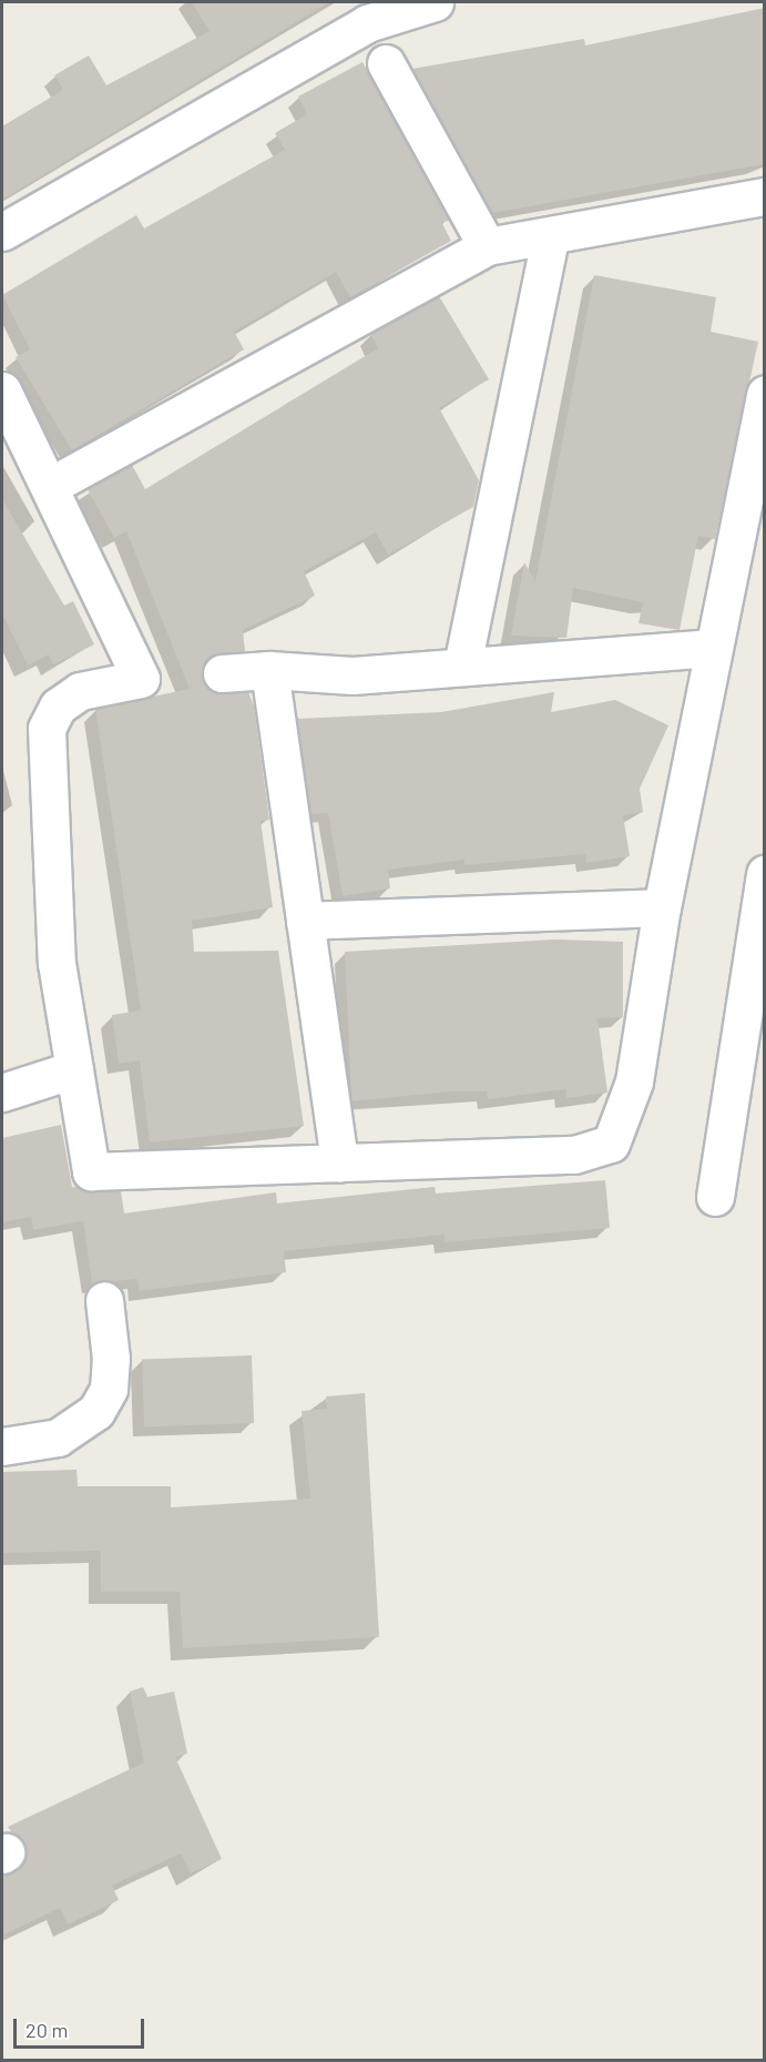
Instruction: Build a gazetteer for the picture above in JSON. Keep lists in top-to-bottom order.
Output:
{
  "scale_bar": "20 m"
}
